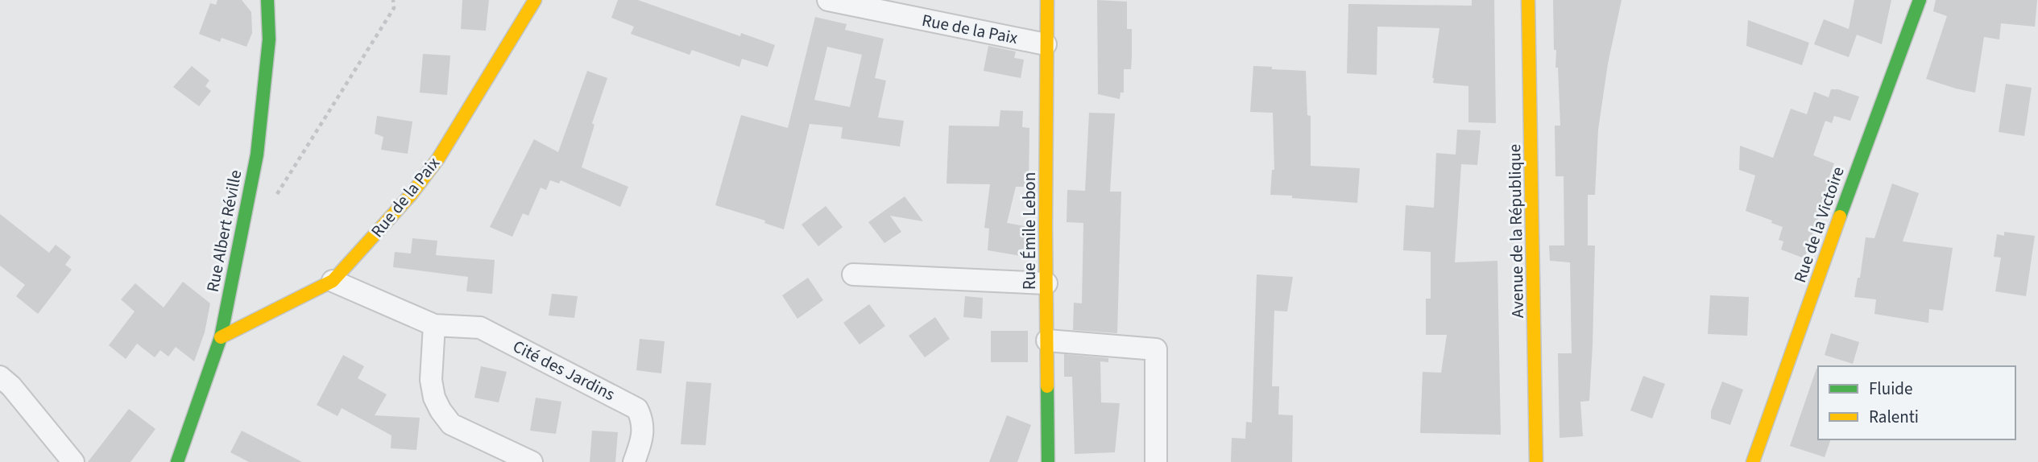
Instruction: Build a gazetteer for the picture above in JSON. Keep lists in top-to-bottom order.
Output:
{
  "streets": {
    "street": [
      "Rue de la Paix",
      "Rue de la Victoire",
      "Rue Albert Réville",
      "Rue Émile Lebon",
      "Avenue de la République",
      "Cité des Jardins"
    ]
  },
  "crossings": [
    ["Rue de la Paix", "Rue Albert Réville"],
    ["Rue de la Paix", "Rue Émile Lebon"],
    ["Rue de la Paix", "Cité des Jardins"]
  ],
  "legend": ["Fluide", "Ralenti"]
}
